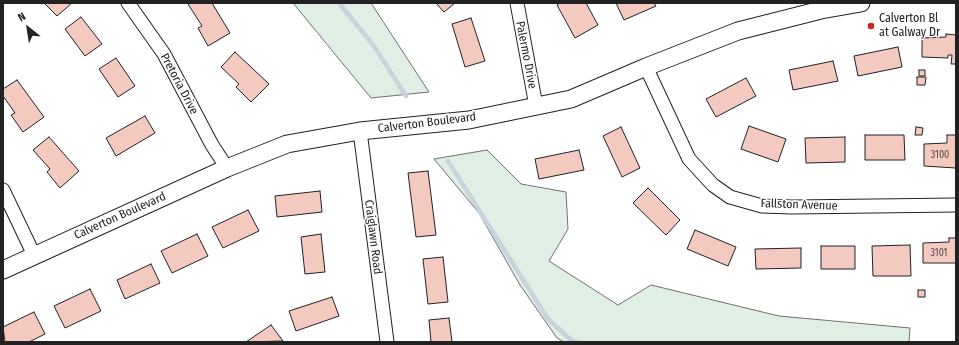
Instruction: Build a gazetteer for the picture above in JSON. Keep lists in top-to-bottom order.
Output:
{
  "streets": {
    "street": [
      "Palermo Drive",
      "Pretoria Drive",
      "Calverton Boulevard",
      "Fallston Avenue",
      "Craiglawn Road"
    ]
  },
  "crossings": [
    ["Palermo Drive", "Calverton Boulevard"],
    ["Pretoria Drive", "Calverton Boulevard"],
    ["Calverton Boulevard", "Fallston Avenue"],
    ["Calverton Boulevard", "Craiglawn Road"]
  ],
  "places": ["Calverton Bl at Galway Dr"],
  "house_numbers": ["3100", "3101"],
  "north": "top left"
}
